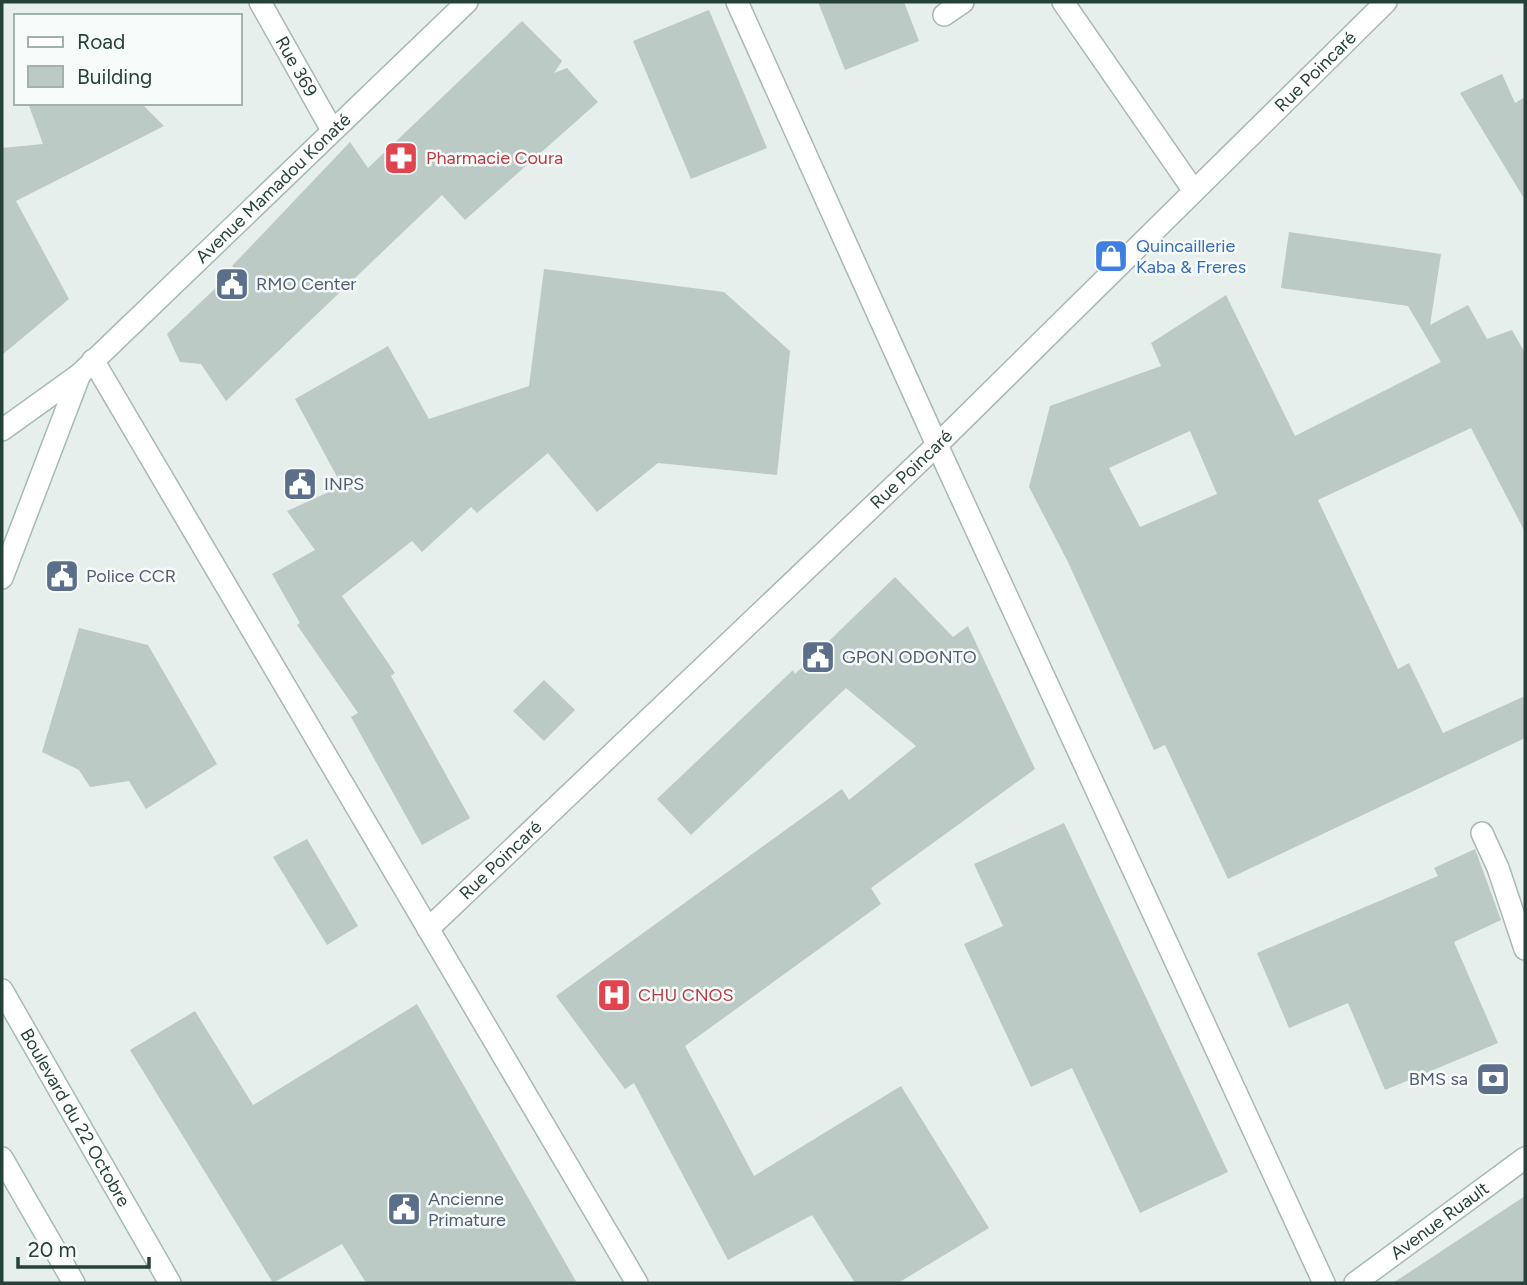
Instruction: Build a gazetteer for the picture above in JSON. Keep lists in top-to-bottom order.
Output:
{
  "streets": {
    "street": [
      "Rue 369",
      "Rue Poincaré",
      "Avenue Mamadou Konaté",
      "Boulevard du 22 Octobre",
      "Avenue Ruault"
    ]
  },
  "crossings": [
    ["Rue 369", "Avenue Mamadou Konaté"]
  ],
  "places": {
    "pharmacy": ["Pharmacie Coura"],
    "shop": ["Quincaillerie Kaba & Freres"],
    "public building": [
      "RMO Center",
      "INPS",
      "Police CCR",
      "GPON ODONTO",
      "Ancienne Primature"
    ],
    "hospital": ["CHU CNOS"],
    "bank": ["BMS sa"]
  },
  "legend": ["Road", "Building"],
  "scale_bar": "20 m"
}
